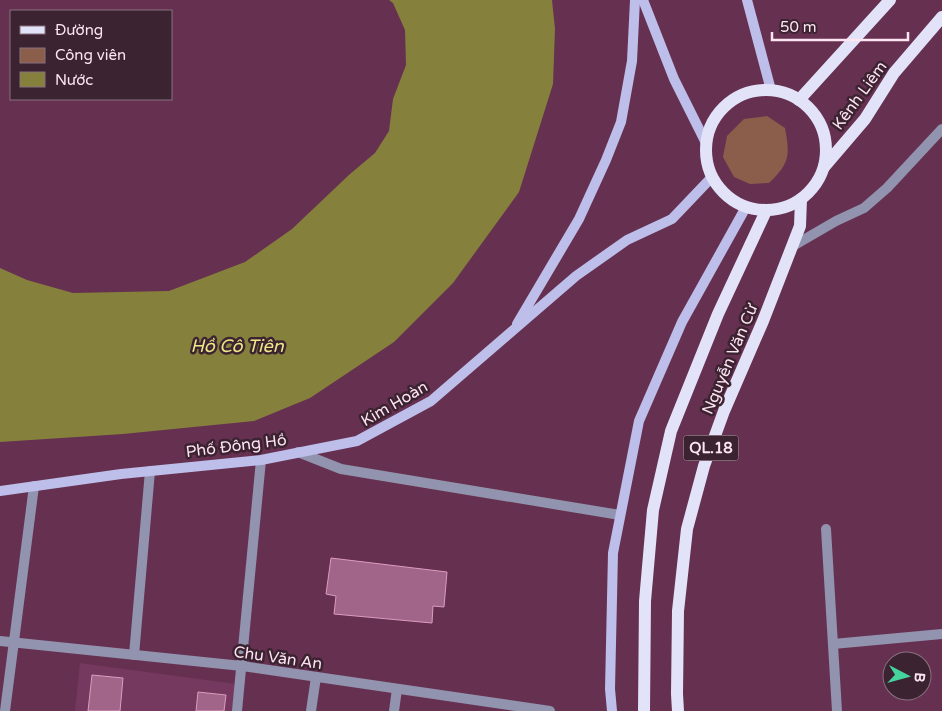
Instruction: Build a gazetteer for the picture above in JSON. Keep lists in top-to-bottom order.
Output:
{
  "streets": {
    "main road": ["Kênh Liêm", "Nguyễn Văn Cừ", "QL.18"],
    "street": ["Kim Hoàn", "Phố Đông Hồ", "Chu Văn An"]
  },
  "crossings": [
    ["Kênh Liêm", "Nguyễn Văn Cừ"],
    ["Kênh Liêm", "Kim Hoàn"],
    ["Nguyễn Văn Cừ", "Kim Hoàn"],
    ["Kim Hoàn", "Phố Đông Hồ"]
  ],
  "water": ["Hồ Cô Tiên"],
  "legend": ["Đường", "Công viên", "Nước"],
  "scale_bar": "50 m",
  "north": "right"
}
